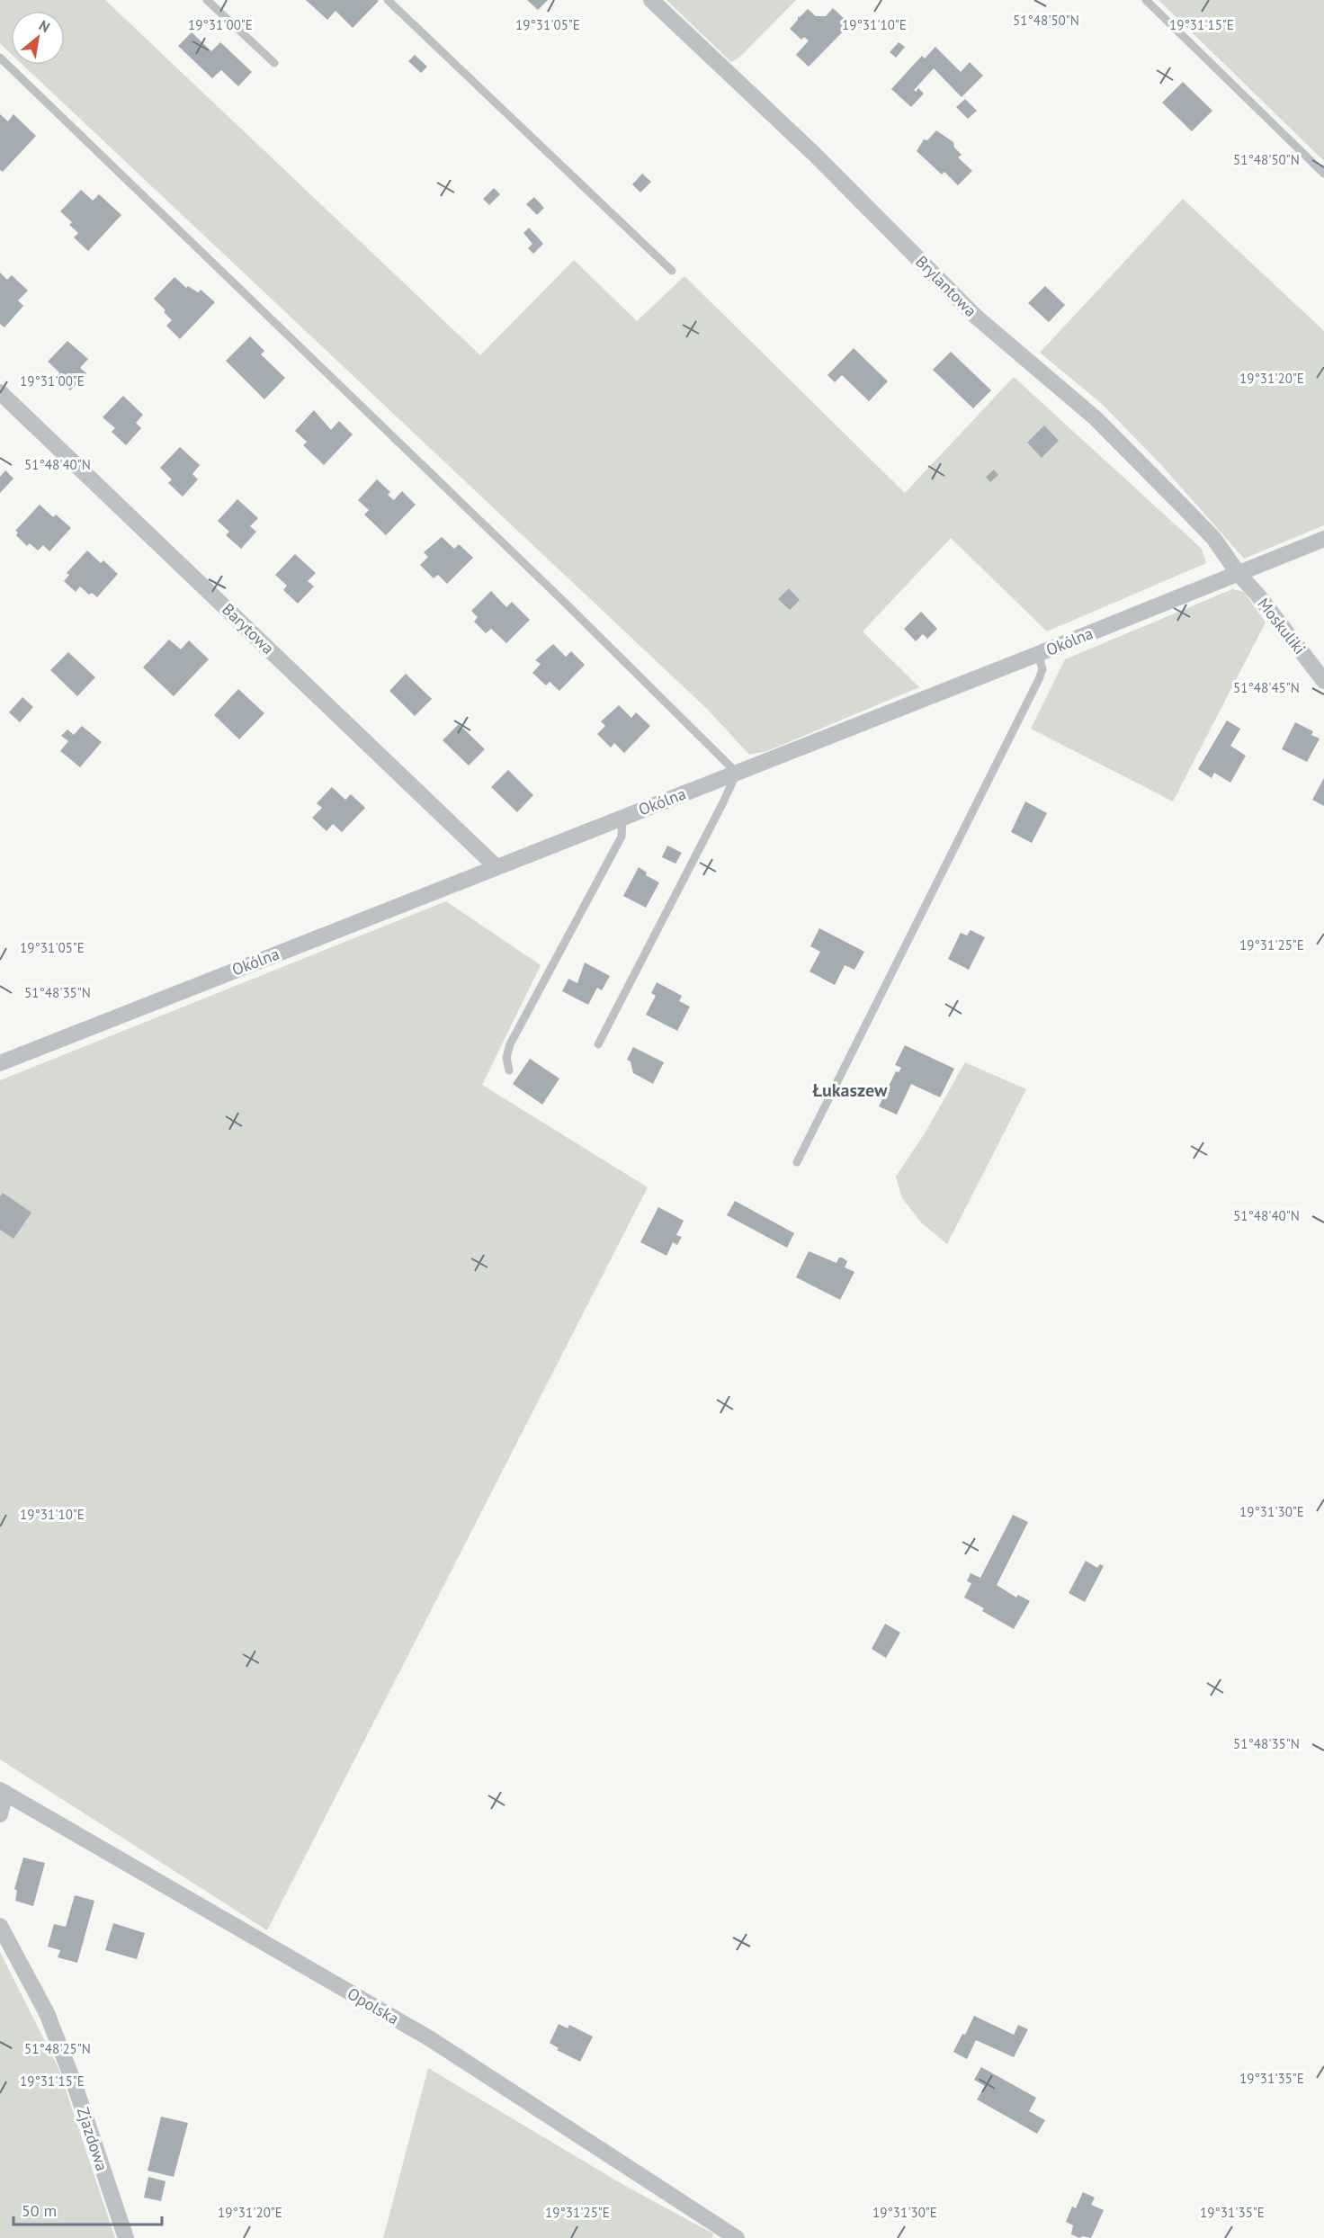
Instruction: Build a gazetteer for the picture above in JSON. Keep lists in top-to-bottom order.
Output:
{
  "streets": {
    "street": [
      "Brylantowa",
      "Moskuliki",
      "Barytowa",
      "Okólna",
      "Opolska",
      "Zjazdowa"
    ]
  },
  "crossings": [
    ["Brylantowa", "Moskuliki"],
    ["Brylantowa", "Okólna"],
    ["Moskuliki", "Okólna"],
    ["Barytowa", "Okólna"]
  ],
  "districts": ["Łukaszew"],
  "scale_bar": "50 m",
  "north": "top right",
  "coordinates": [
    "51°48'50\"N",
    "19°31'00\"E",
    "19°31'05\"E",
    "19°31'10\"E",
    "19°31'15\"E",
    "19°31'20\"E",
    "51°48'40\"N",
    "51°48'45\"N",
    "19°31'25\"E",
    "51°48'35\"N",
    "19°31'30\"E",
    "51°48'25\"N",
    "19°31'35\"E"
  ]
}
